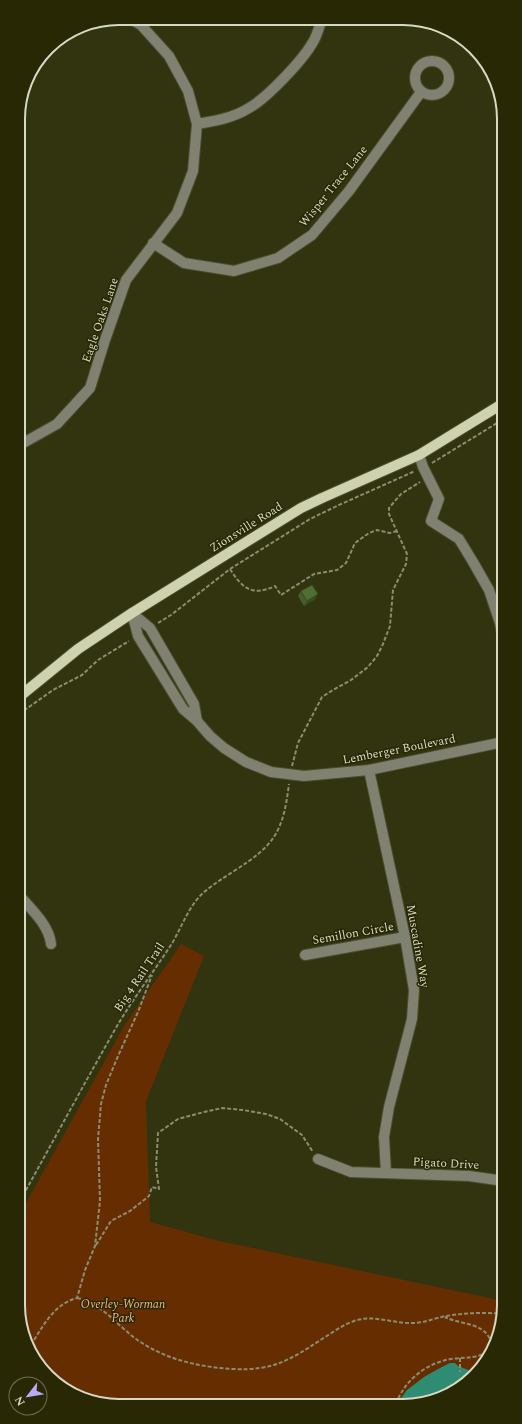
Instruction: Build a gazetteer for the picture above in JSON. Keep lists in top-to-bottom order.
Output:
{
  "streets": {
    "main road": ["Zionsville Road"],
    "street": [
      "Wisper Trace Lane",
      "Eagle Oaks Lane",
      "Lemberger Boulevard",
      "Semillon Circle",
      "Muscadine Way",
      "Pigato Drive"
    ],
    "path": ["Big 4 Rail Trail"]
  },
  "crossings": [
    ["Wisper Trace Lane", "Eagle Oaks Lane"],
    ["Zionsville Road", "Lemberger Boulevard"],
    ["Lemberger Boulevard", "Muscadine Way"],
    ["Semillon Circle", "Muscadine Way"],
    ["Muscadine Way", "Pigato Drive"]
  ],
  "parks": ["Overley-Worman Park"],
  "north": "bottom left"
}
